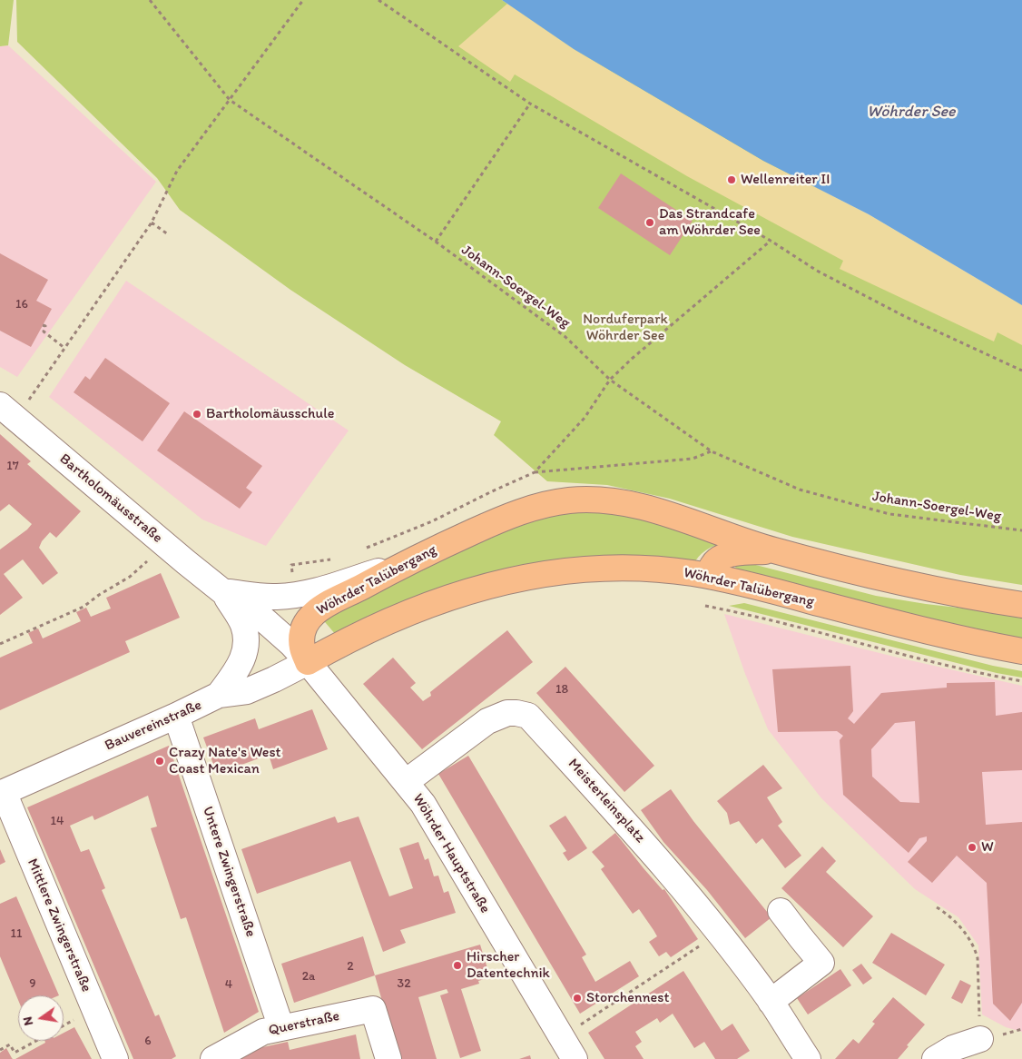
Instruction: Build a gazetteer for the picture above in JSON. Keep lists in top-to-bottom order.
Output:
{
  "streets": {
    "main road": ["Wöhrder Talübergang"],
    "street": [
      "Bartholomäusstraße",
      "Bauvereinstraße",
      "Meisterleinsplatz",
      "Wöhrder Hauptstraße",
      "Untere Zwingerstraße",
      "Mittlere Zwingerstraße",
      "Querstraße"
    ],
    "path": ["Johann-Soergel-Weg"]
  },
  "crossings": [
    ["Bartholomäusstraße", "Wöhrder Talübergang"],
    ["Bartholomäusstraße", "Bauvereinstraße"],
    ["Bartholomäusstraße", "Wöhrder Hauptstraße"],
    ["Wöhrder Talübergang", "Bauvereinstraße"],
    ["Wöhrder Talübergang", "Wöhrder Hauptstraße"],
    ["Bauvereinstraße", "Wöhrder Hauptstraße"],
    ["Bauvereinstraße", "Untere Zwingerstraße"],
    ["Bauvereinstraße", "Mittlere Zwingerstraße"],
    ["Meisterleinsplatz", "Wöhrder Hauptstraße"],
    ["Untere Zwingerstraße", "Querstraße"]
  ],
  "water": ["Wöhrder See"],
  "parks": ["Norduferpark Wöhrder See"],
  "places": [
    "Wellenreiter II",
    "Das Strandcafe am Wöhrder See",
    "Bartholomäusschule",
    "Crazy Nate's West Coast Mexican",
    "W",
    "Hirscher Datentechnik",
    "Storchennest"
  ],
  "house_numbers": [
    "16",
    "17",
    "18",
    "14",
    "11",
    "2",
    "2a",
    "9",
    "32",
    "4",
    "6"
  ],
  "north": "left"
}
